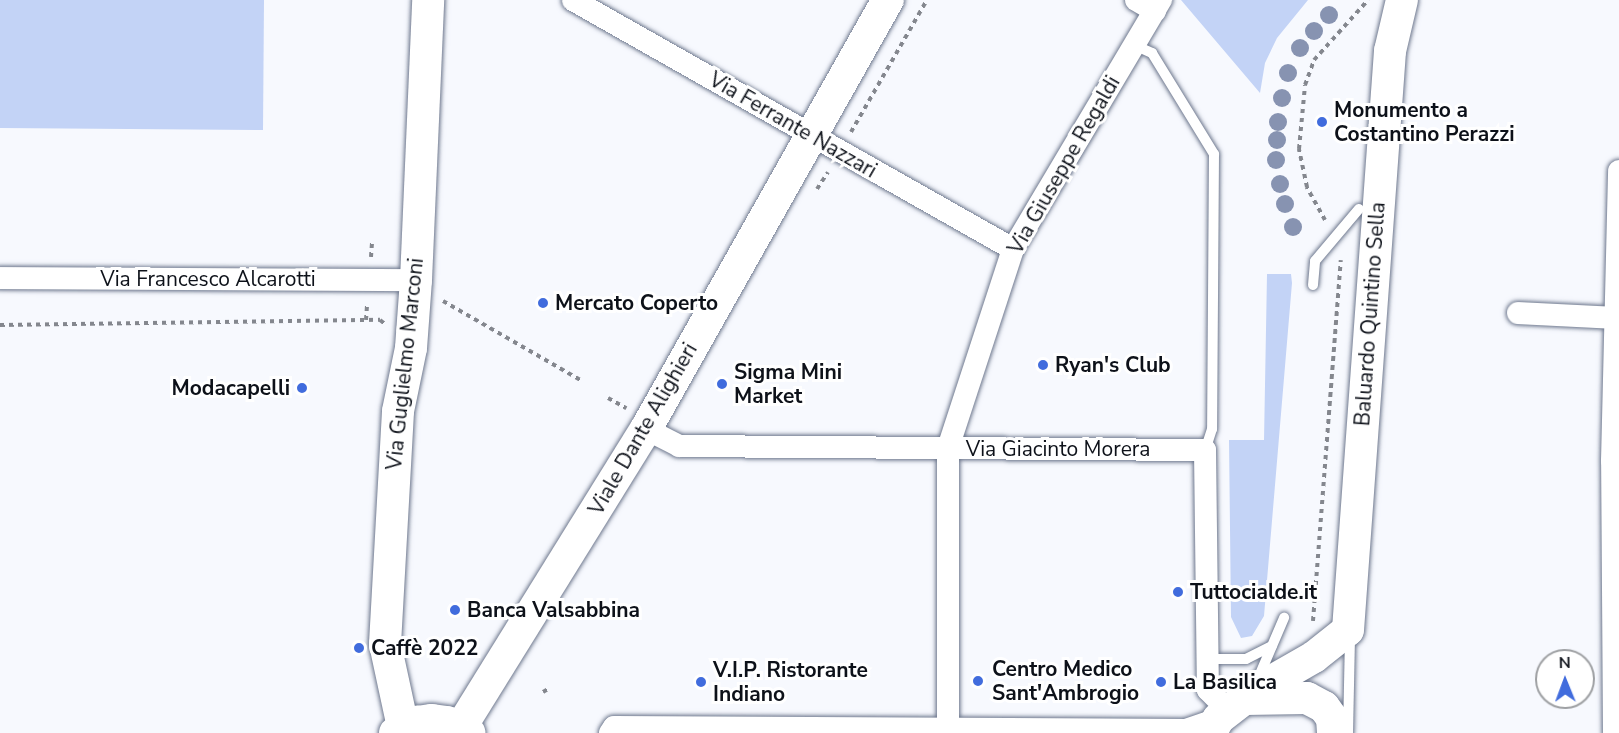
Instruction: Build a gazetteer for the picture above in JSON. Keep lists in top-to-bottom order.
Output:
{
  "streets": {
    "main road": ["Baluardo Quintino Sella", "Via Guglielmo Marconi", "Viale Dante Alighieri"],
    "street": [
      "Via Ferrante Nazzari",
      "Via Giuseppe Regaldi",
      "Via Francesco Alcarotti",
      "Via Giacinto Morera"
    ]
  },
  "crossings": [
    ["Via Ferrante Nazzari", "Via Giuseppe Regaldi"],
    ["Via Ferrante Nazzari", "Viale Dante Alighieri"],
    ["Via Giuseppe Regaldi", "Via Giacinto Morera"],
    ["Via Francesco Alcarotti", "Via Guglielmo Marconi"],
    ["Viale Dante Alighieri", "Via Giacinto Morera"]
  ],
  "places": [
    "Monumento a Costantino Perazzi",
    "Mercato Coperto",
    "Ryan's Club",
    "Sigma Mini Market",
    "Modacapelli",
    "Tuttocialde.it",
    "Banca Valsabbina",
    "Caffè 2022",
    "Centro Medico Sant'Ambrogio",
    "V.I.P. Ristorante Indiano",
    "La Basilica"
  ],
  "north": "top"
}
